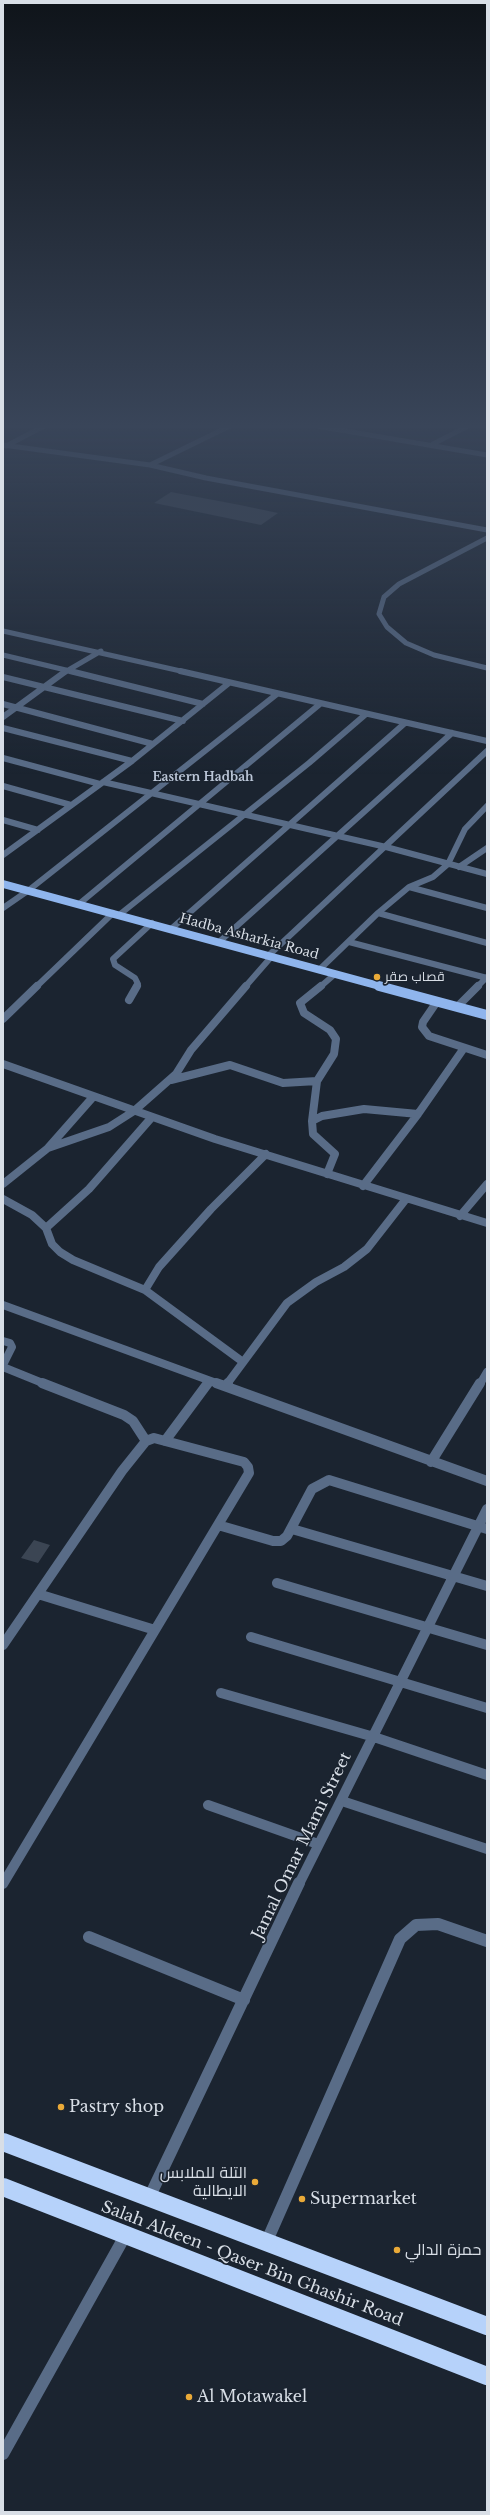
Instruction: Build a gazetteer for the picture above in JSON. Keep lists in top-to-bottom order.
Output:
{
  "streets": {
    "highway": ["Salah Aldeen - Qaser Bin Ghashir Road"],
    "main road": ["Hadba Asharkia Road"],
    "street": ["Jamal Omar Mami Street"]
  },
  "crossings": [
    ["Jamal Omar Mami Street", "Salah Aldeen - Qaser Bin Ghashir Road"]
  ],
  "districts": ["Eastern Hadbah"],
  "places": [
    "قصاب صقر",
    "Pastry shop",
    "التلة للملابس الايطالية",
    "Supermarket",
    "حمزة الدالي",
    "Al Motawakel"
  ]
}
